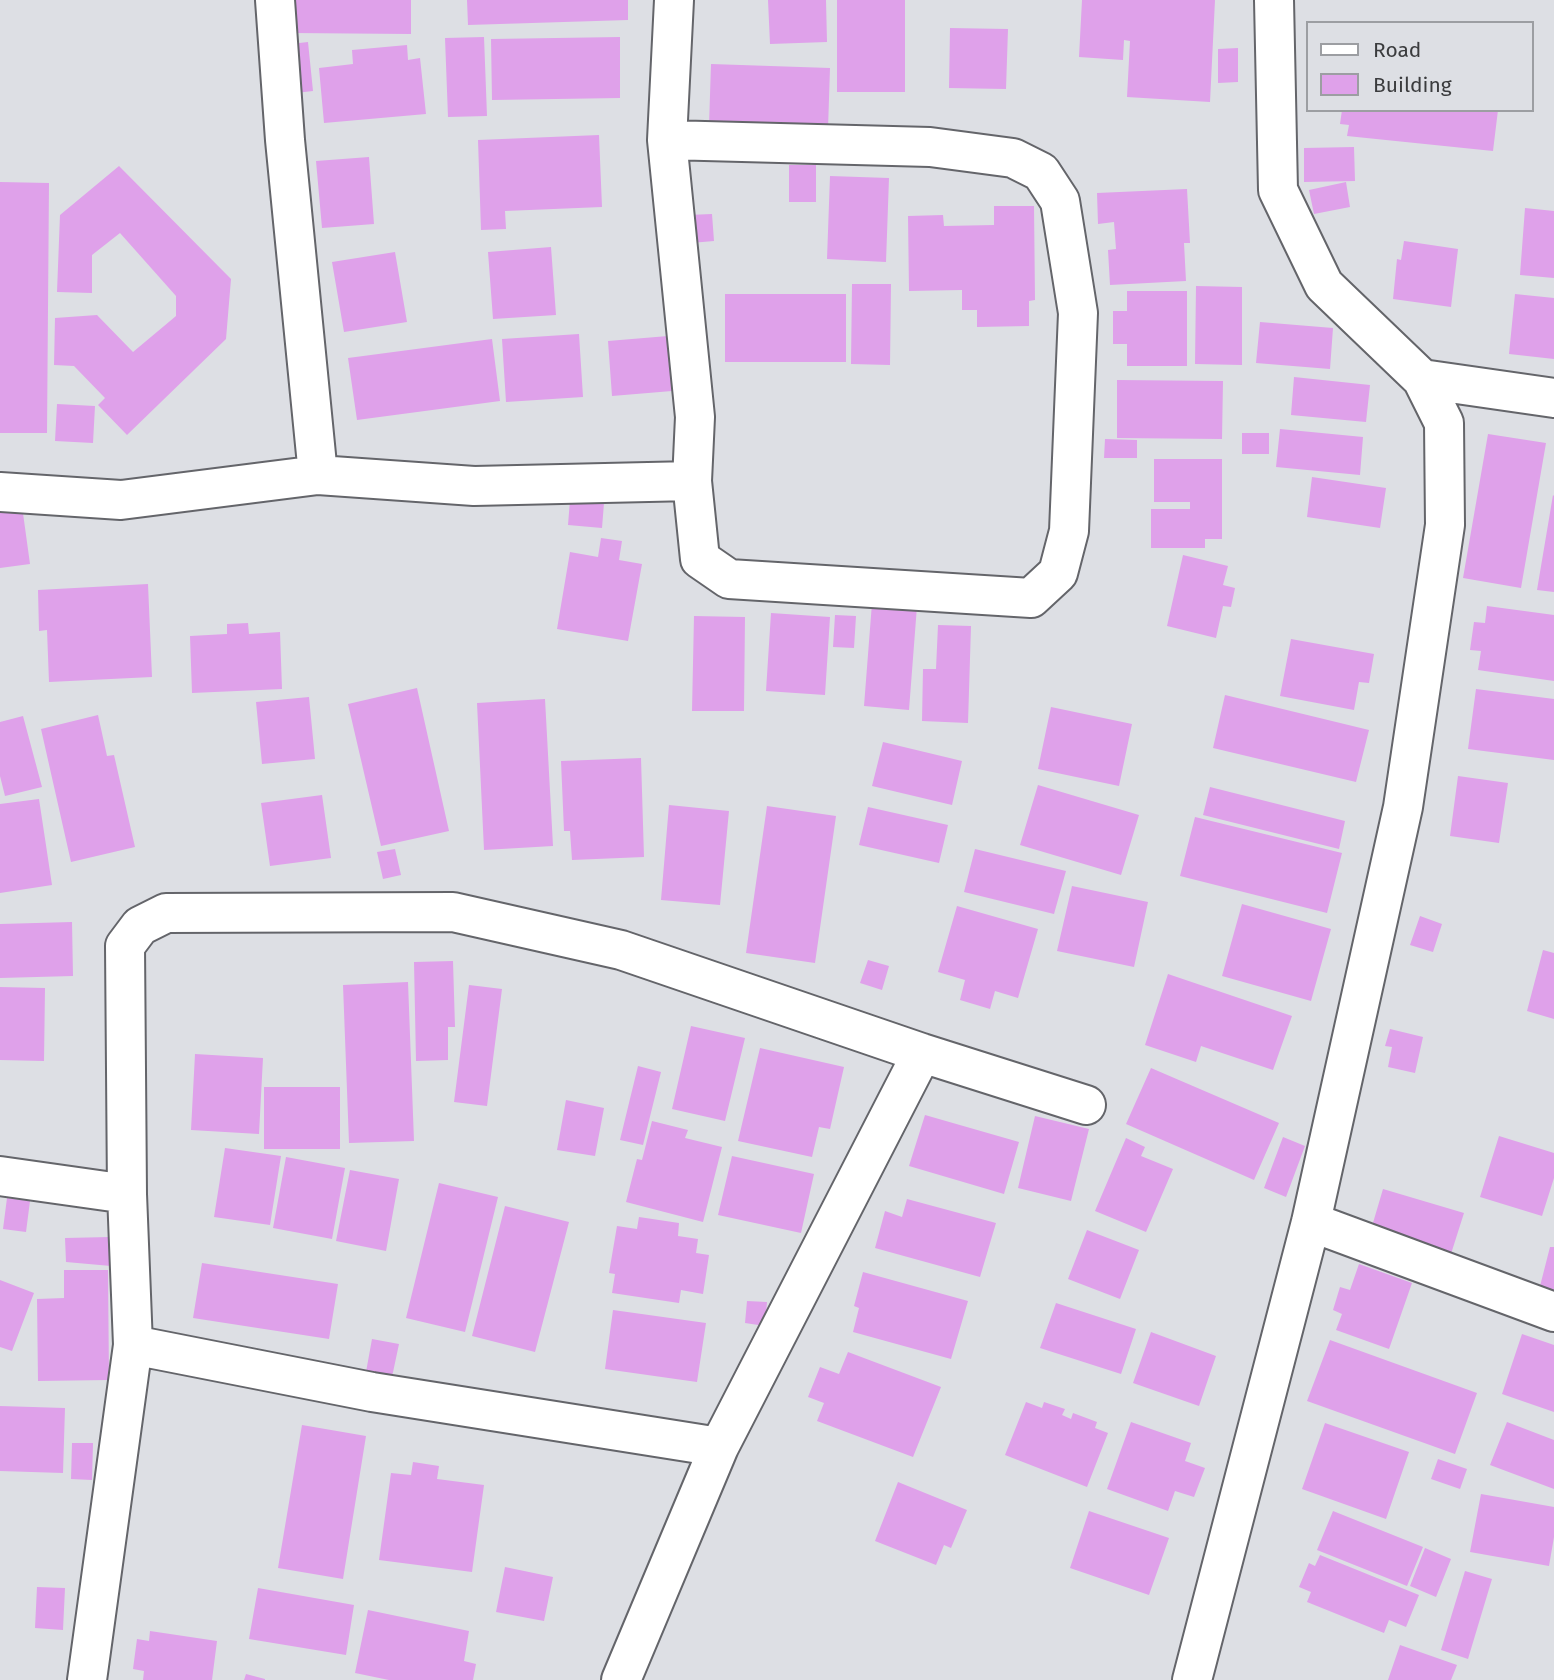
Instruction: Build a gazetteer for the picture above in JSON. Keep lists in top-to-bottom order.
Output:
{
  "legend": ["Road", "Building"]
}
